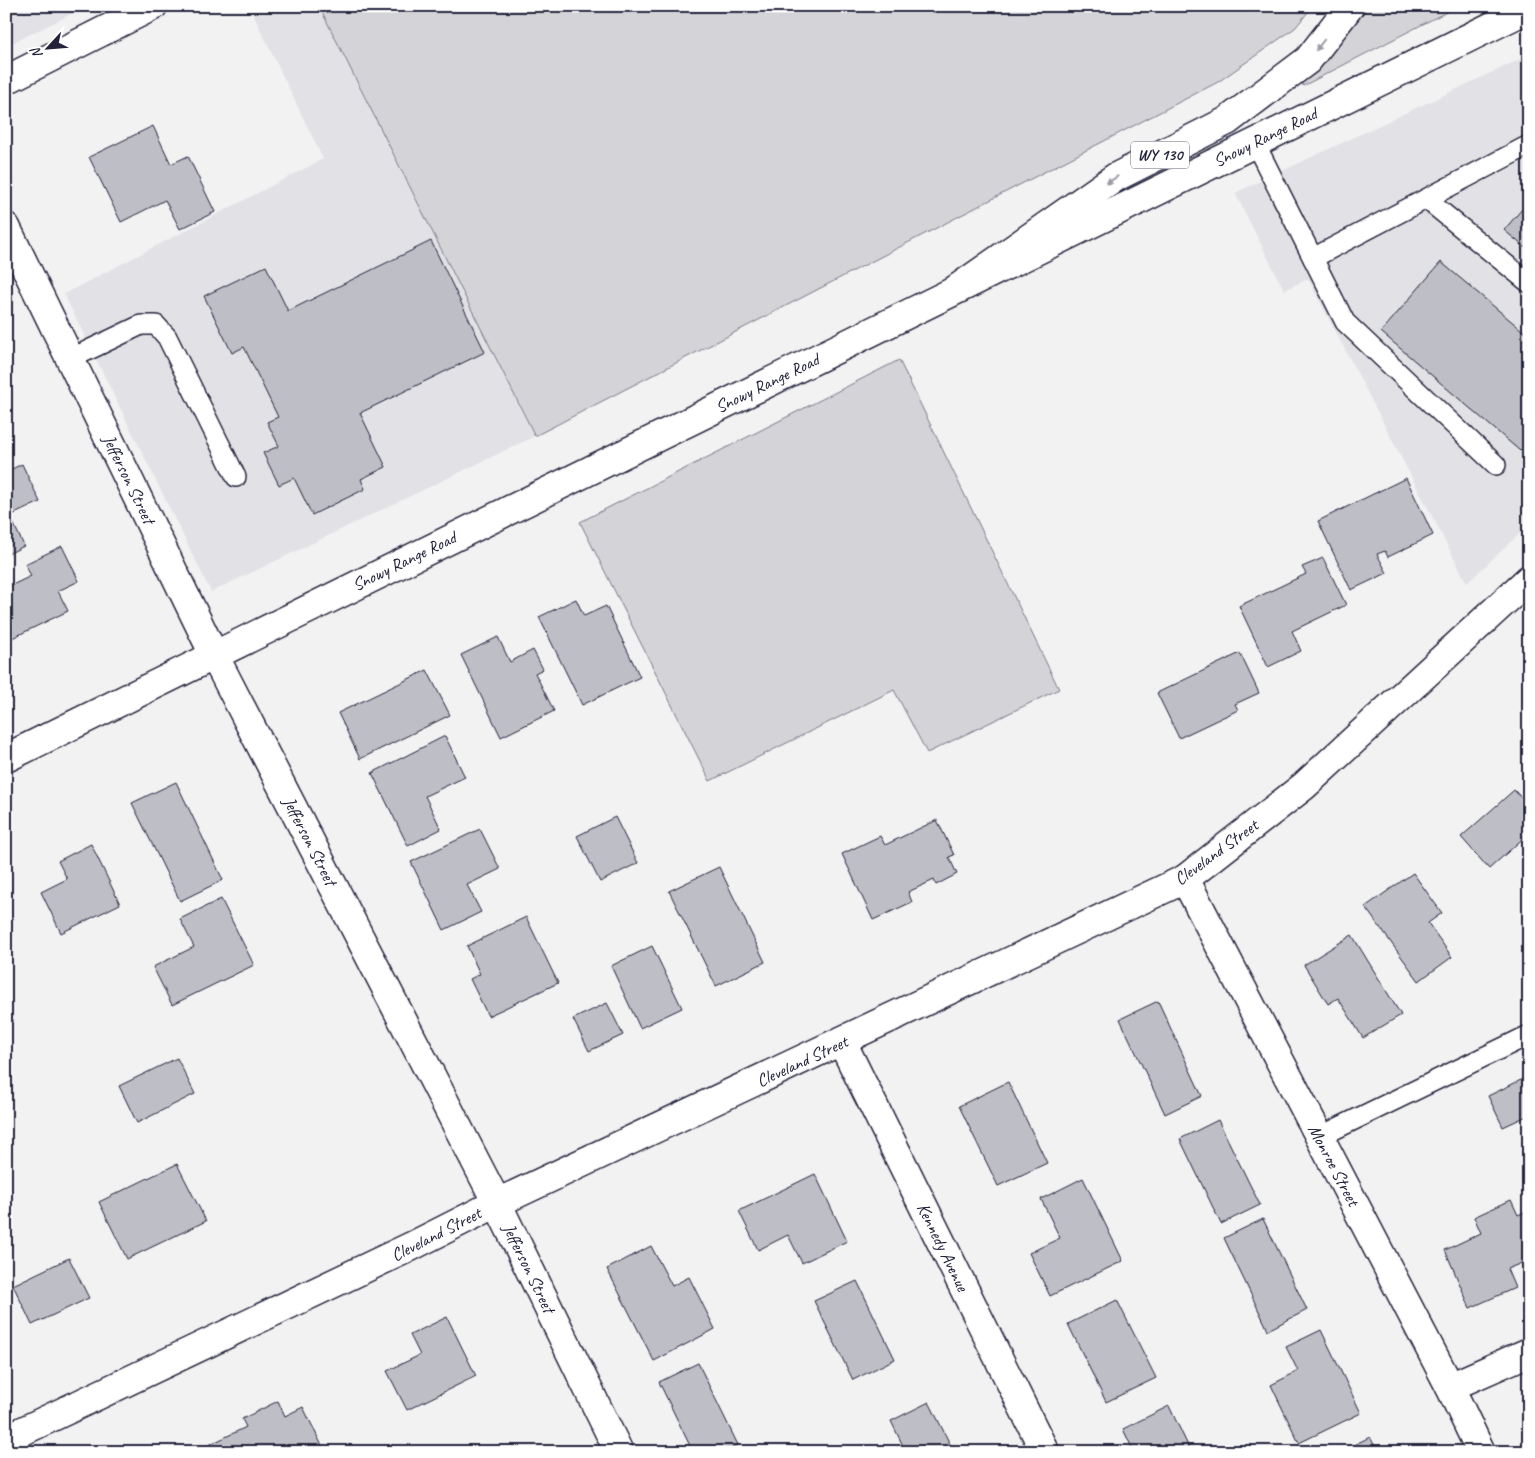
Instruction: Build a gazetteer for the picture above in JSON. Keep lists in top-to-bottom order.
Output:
{
  "streets": {
    "street": [
      "Snowy Range Road",
      "WY 130",
      "Jefferson Street",
      "Cleveland Street",
      "Monroe Street",
      "Kennedy Avenue"
    ]
  },
  "crossings": [
    ["Snowy Range Road", "WY 130"],
    ["Snowy Range Road", "Jefferson Street"],
    ["Jefferson Street", "Cleveland Street"],
    ["Cleveland Street", "Monroe Street"],
    ["Cleveland Street", "Kennedy Avenue"]
  ],
  "north": "bottom left"
}
